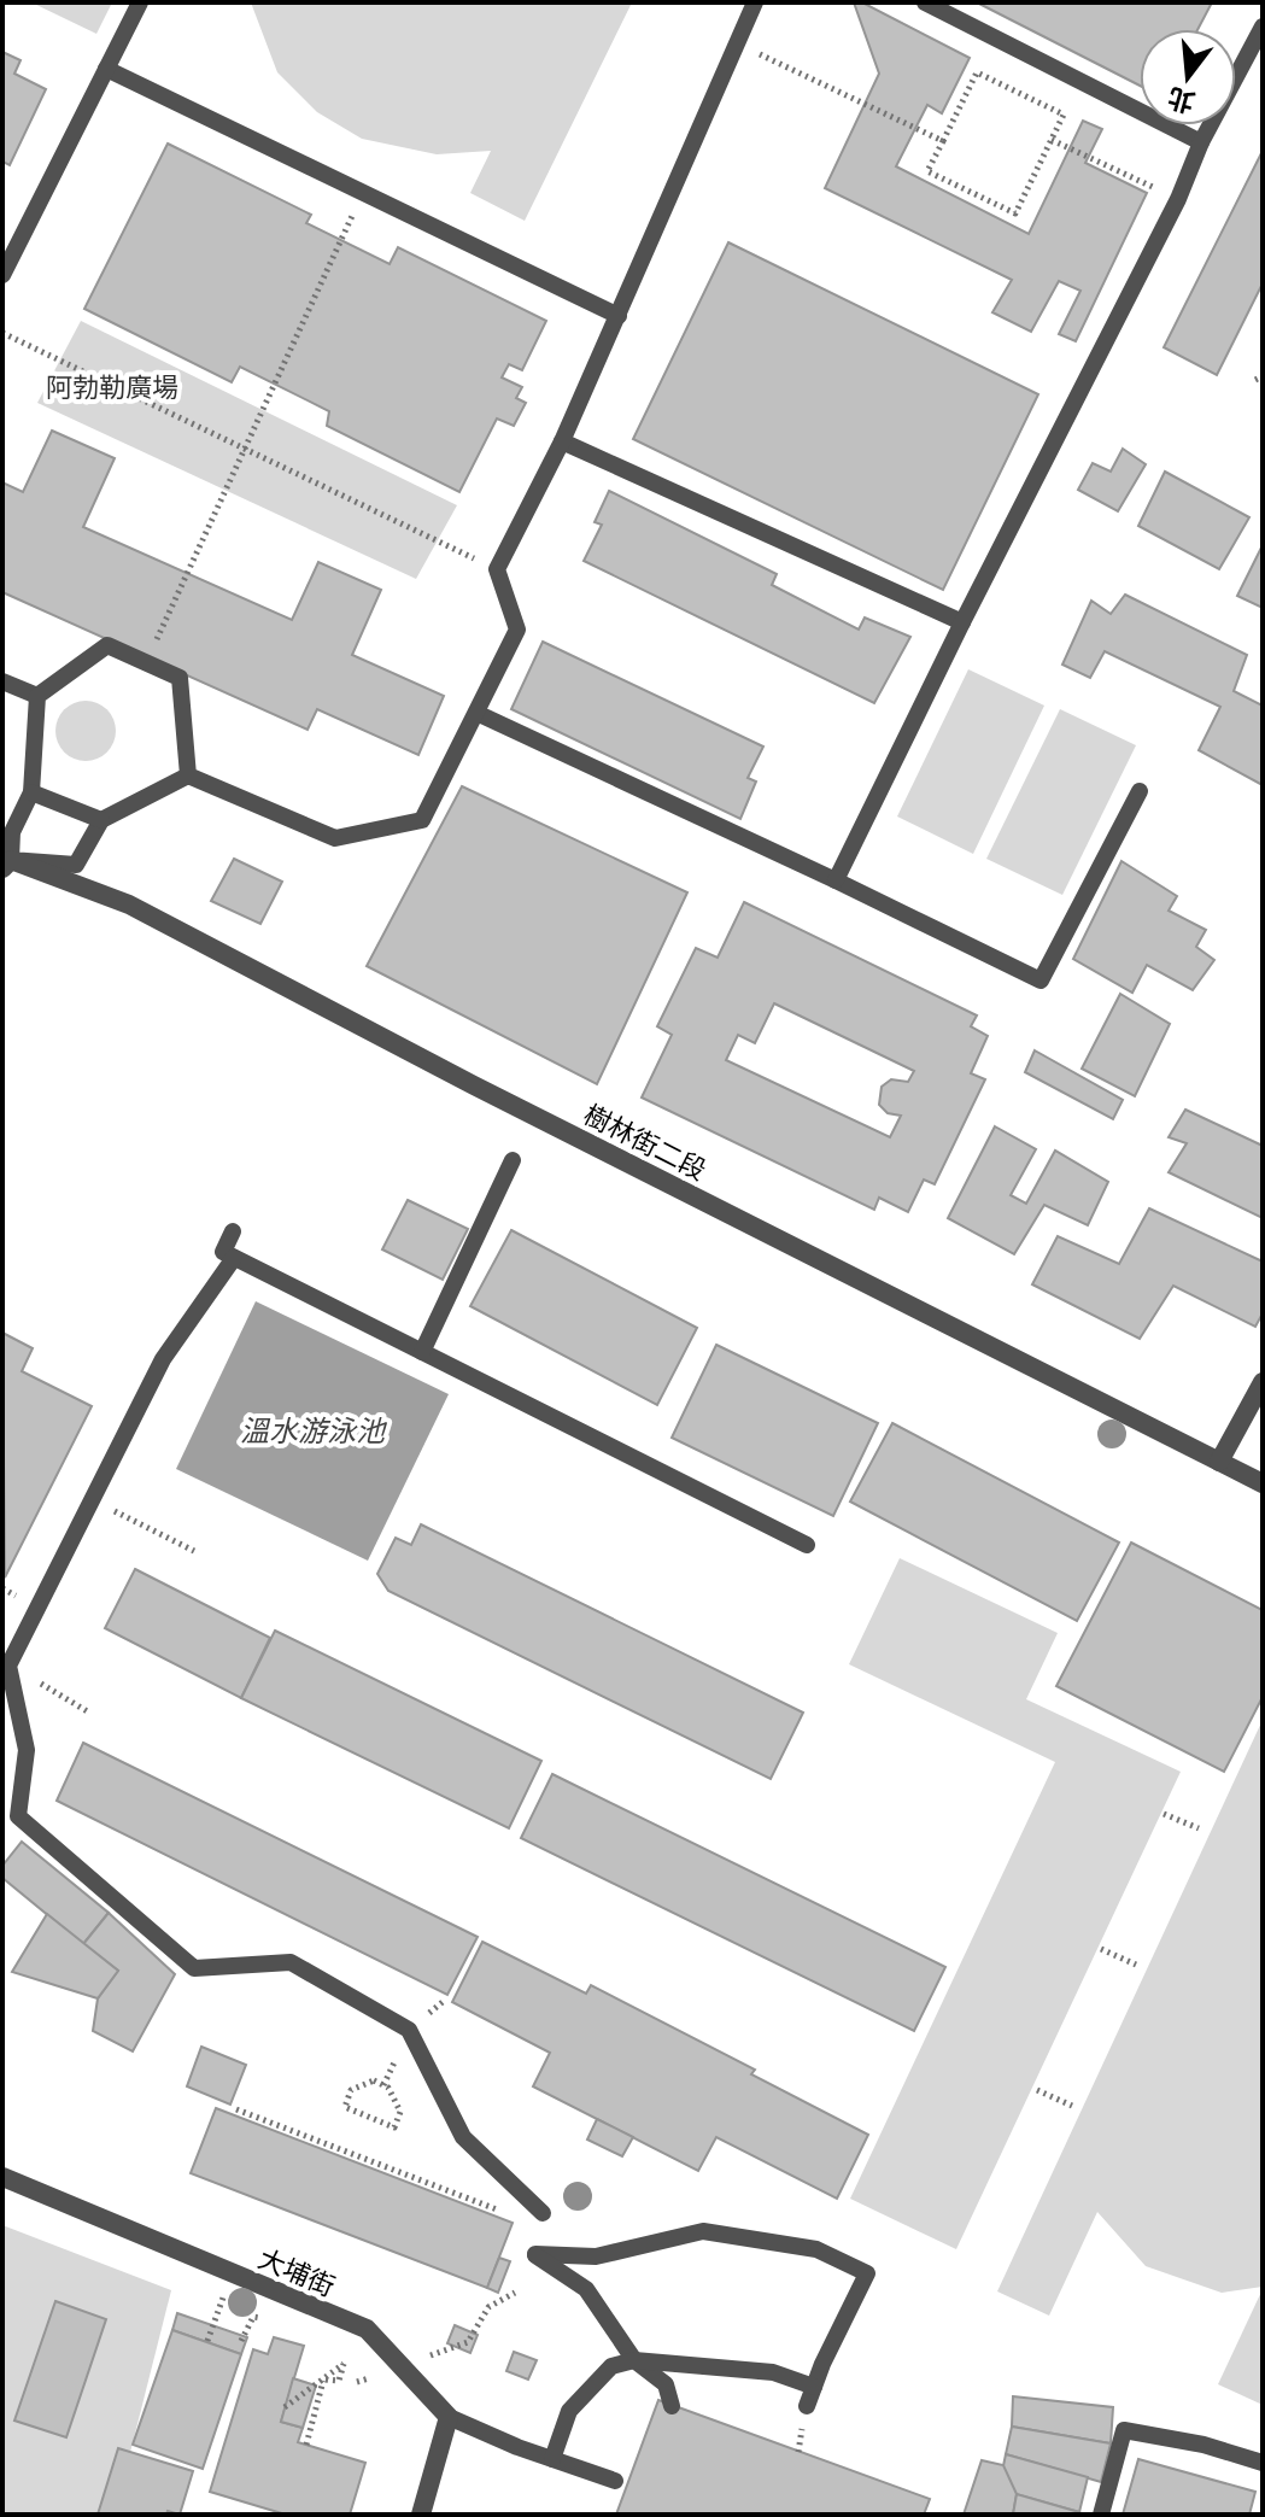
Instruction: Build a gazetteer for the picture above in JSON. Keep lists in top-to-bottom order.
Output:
{
  "streets": {
    "street": ["樹林街二段", "大埔街"]
  },
  "water": ["溫水游泳池"],
  "parks": ["阿勃勒廣場"],
  "north": "bottom"
}
